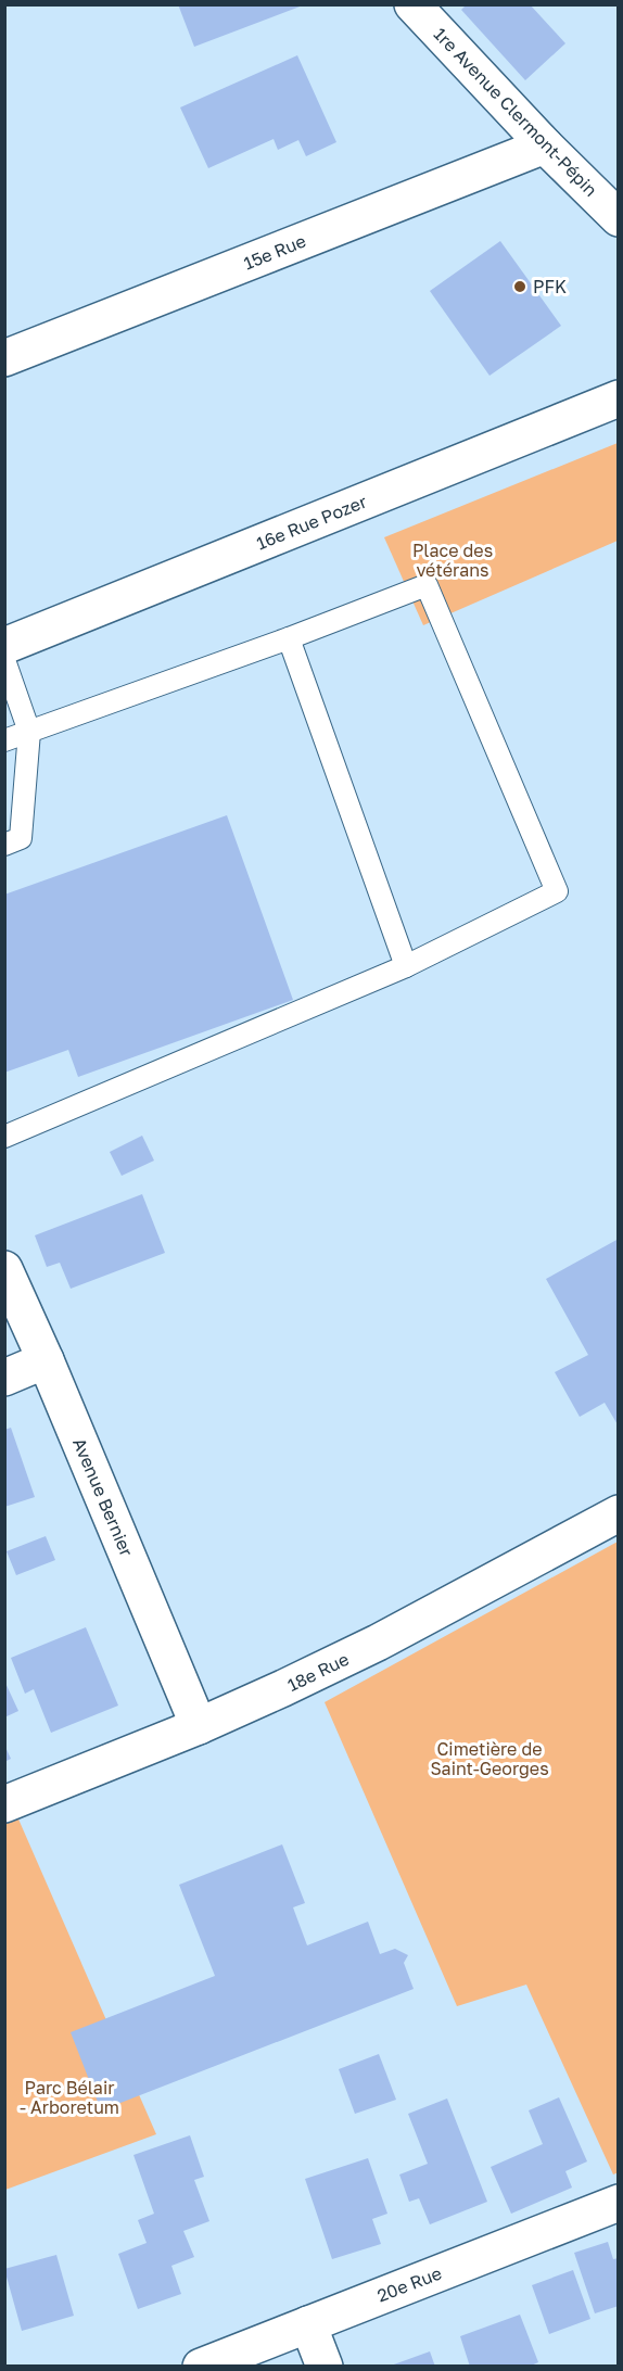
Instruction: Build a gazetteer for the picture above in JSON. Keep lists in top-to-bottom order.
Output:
{
  "streets": {
    "street": [
      "1re Avenue Clermont-Pépin",
      "15e Rue",
      "16e Rue Pozer",
      "Avenue Bernier",
      "18e Rue",
      "20e Rue"
    ]
  },
  "crossings": [
    ["1re Avenue Clermont-Pépin", "15e Rue"],
    ["Avenue Bernier", "18e Rue"]
  ],
  "parks": ["Place des vétérans", "Cimetière de Saint-Georges", "Parc Bélair - Arboretum"],
  "places": ["PFK"]
}
